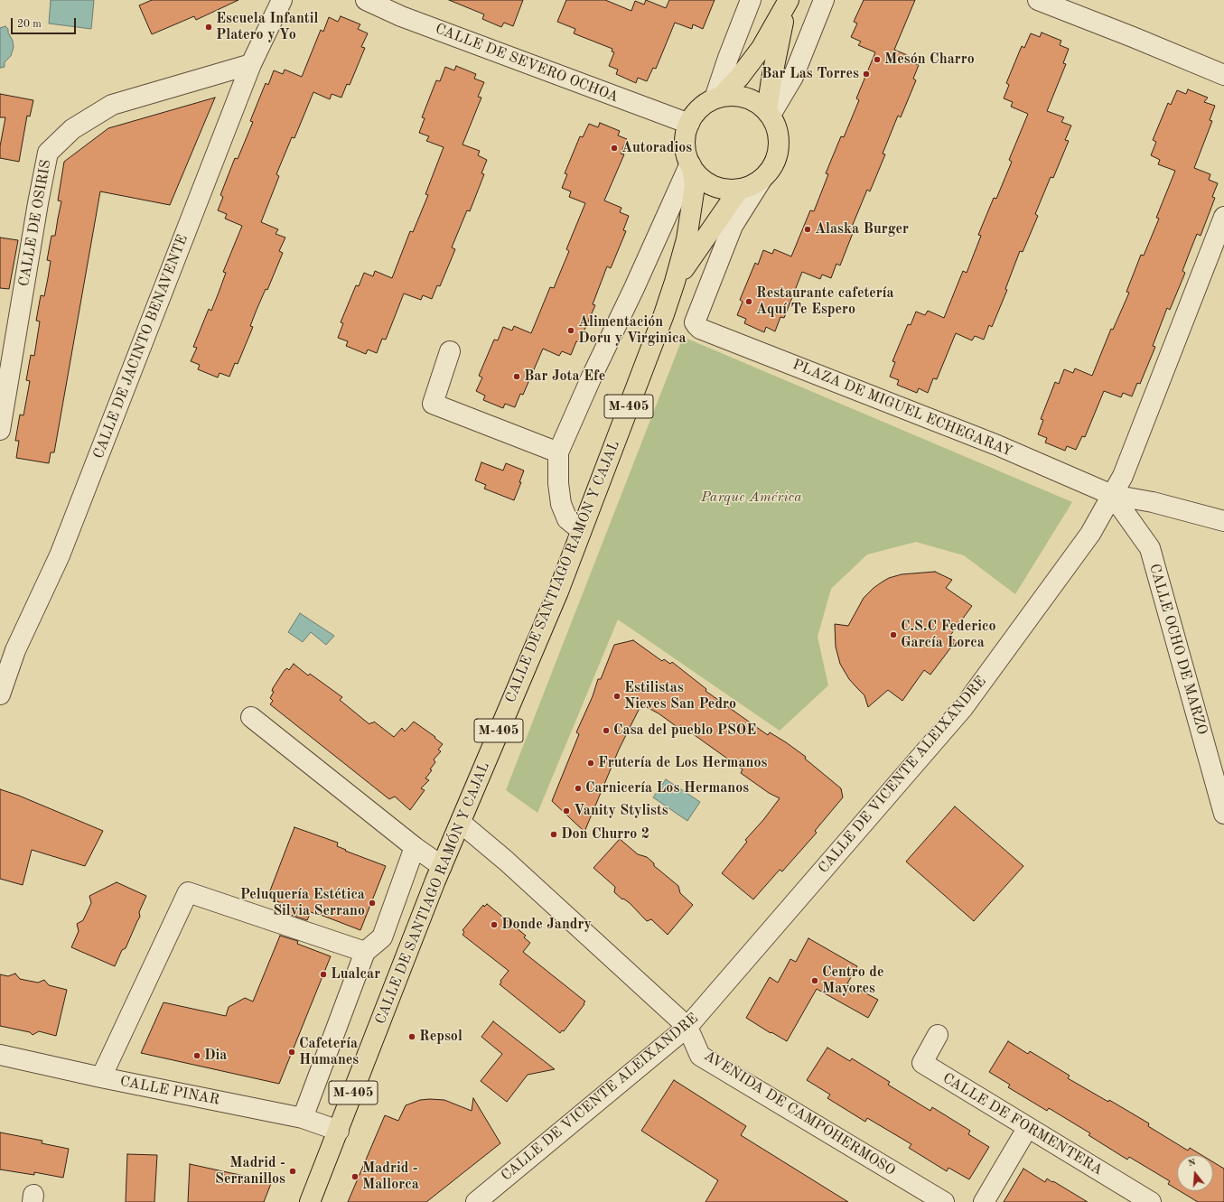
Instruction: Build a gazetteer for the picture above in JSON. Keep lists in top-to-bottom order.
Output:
{
  "streets": {
    "main road": ["M-405", "CALLE DE SANTIAGO RAMÓN Y CAJAL"],
    "street": [
      "CALLE DE SEVERO OCHOA",
      "CALLE DE OSIRIS",
      "CALLE DE JACINTO BENAVENTE",
      "PLAZA DE MIGUEL ECHEGARAY",
      "CALLE OCHO DE MARZO",
      "CALLE DE VICENTE ALEIXANDRE",
      "CALLE PINAR",
      "AVENIDA DE CAMPOHERMOSO",
      "CALLE DE FORMENTERA"
    ]
  },
  "crossings": [
    ["CALLE DE SEVERO OCHOA", "M-405"],
    ["CALLE DE SEVERO OCHOA", "PLAZA DE MIGUEL ECHEGARAY"],
    ["CALLE DE SEVERO OCHOA", "CALLE DE SANTIAGO RAMÓN Y CAJAL"],
    ["CALLE DE OSIRIS", "CALLE DE JACINTO BENAVENTE"],
    ["M-405", "PLAZA DE MIGUEL ECHEGARAY"],
    ["M-405", "CALLE DE SANTIAGO RAMÓN Y CAJAL"],
    ["PLAZA DE MIGUEL ECHEGARAY", "CALLE DE SANTIAGO RAMÓN Y CAJAL"],
    ["PLAZA DE MIGUEL ECHEGARAY", "CALLE OCHO DE MARZO"],
    ["PLAZA DE MIGUEL ECHEGARAY", "CALLE DE VICENTE ALEIXANDRE"],
    ["CALLE DE SANTIAGO RAMÓN Y CAJAL", "CALLE PINAR"],
    ["CALLE DE SANTIAGO RAMÓN Y CAJAL", "AVENIDA DE CAMPOHERMOSO"],
    ["CALLE OCHO DE MARZO", "CALLE DE VICENTE ALEIXANDRE"],
    ["CALLE DE VICENTE ALEIXANDRE", "AVENIDA DE CAMPOHERMOSO"]
  ],
  "parks": ["Parque América"],
  "places": [
    "Escuela Infantil Platero y Yo",
    "Mesón Charro",
    "Bar Las Torres",
    "Autoradios",
    "Alaska Burger",
    "Restaurante cafetería Aquí Te Espero",
    "Alimentación Doru y Virginica",
    "Bar Jota Efe",
    "C.S.C Federico García Lorca",
    "Estilistas Nieves San Pedro",
    "Casa del pueblo PSOE",
    "Frutería de Los Hermanos",
    "Carnicería Los Hermanos",
    "Vanity Stylists",
    "Don Churro 2",
    "Peluquería Estética Silvia Serrano",
    "Donde Jandry",
    "Lualcar",
    "Centro de Mayores",
    "Repsol",
    "Cafetería Humanes",
    "Dia",
    "Madrid - Serranillos",
    "Madrid - Mallorca"
  ],
  "scale_bar": "20 m",
  "north": "top"
}
